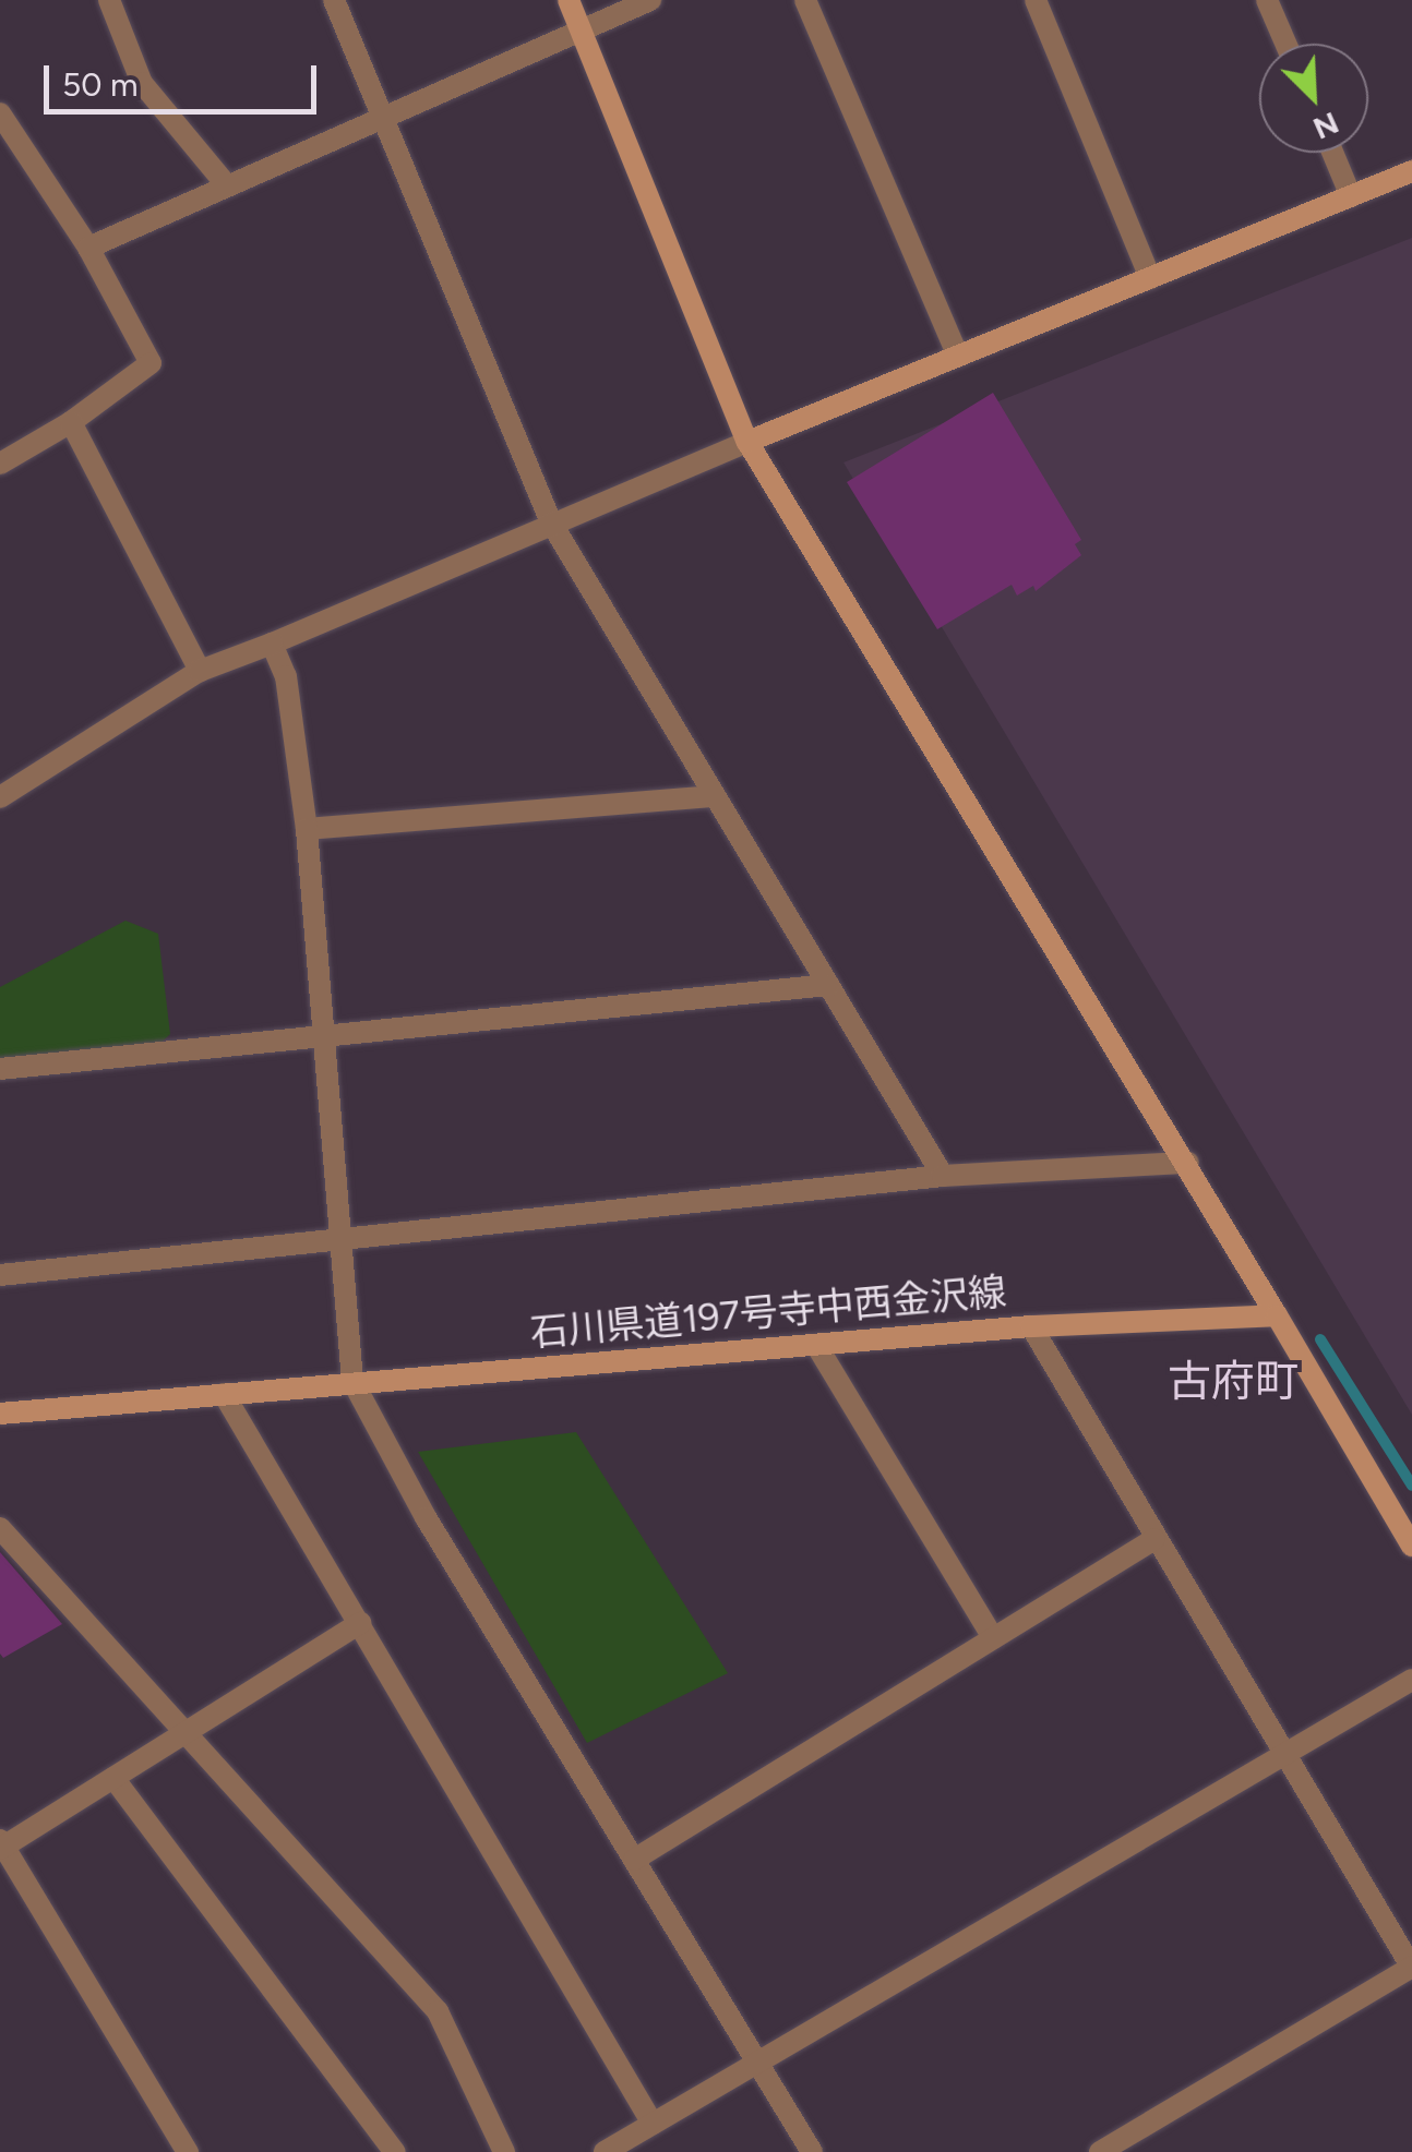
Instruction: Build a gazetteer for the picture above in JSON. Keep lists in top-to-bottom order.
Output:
{
  "streets": {
    "street": ["石川県道197号寺中西金沢線"]
  },
  "districts": ["古府町"],
  "scale_bar": "50 m",
  "north": "bottom right"
}
